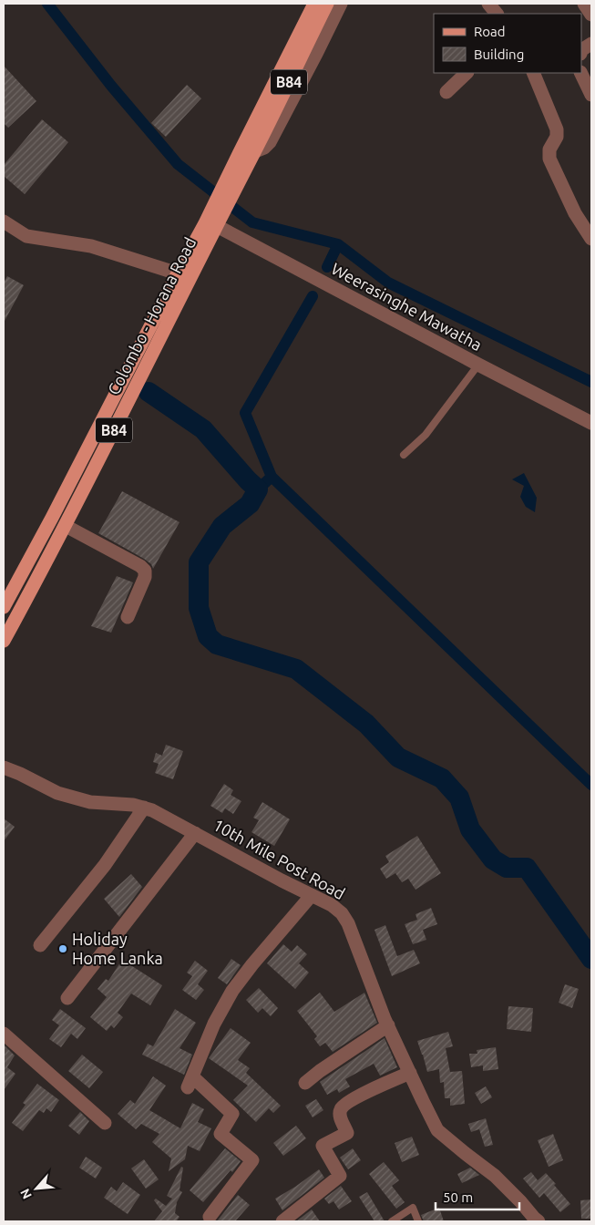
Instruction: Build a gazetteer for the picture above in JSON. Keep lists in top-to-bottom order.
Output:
{
  "streets": {
    "main road": ["B84", "Colombo - Horana Road"],
    "street": ["Weerasinghe Mawatha", "10th Mile Post Road"]
  },
  "crossings": [
    ["Weerasinghe Mawatha", "Colombo - Horana Road"]
  ],
  "places": ["Holiday Home Lanka"],
  "legend": ["Road", "Building"],
  "scale_bar": "50 m",
  "north": "bottom left"
}
